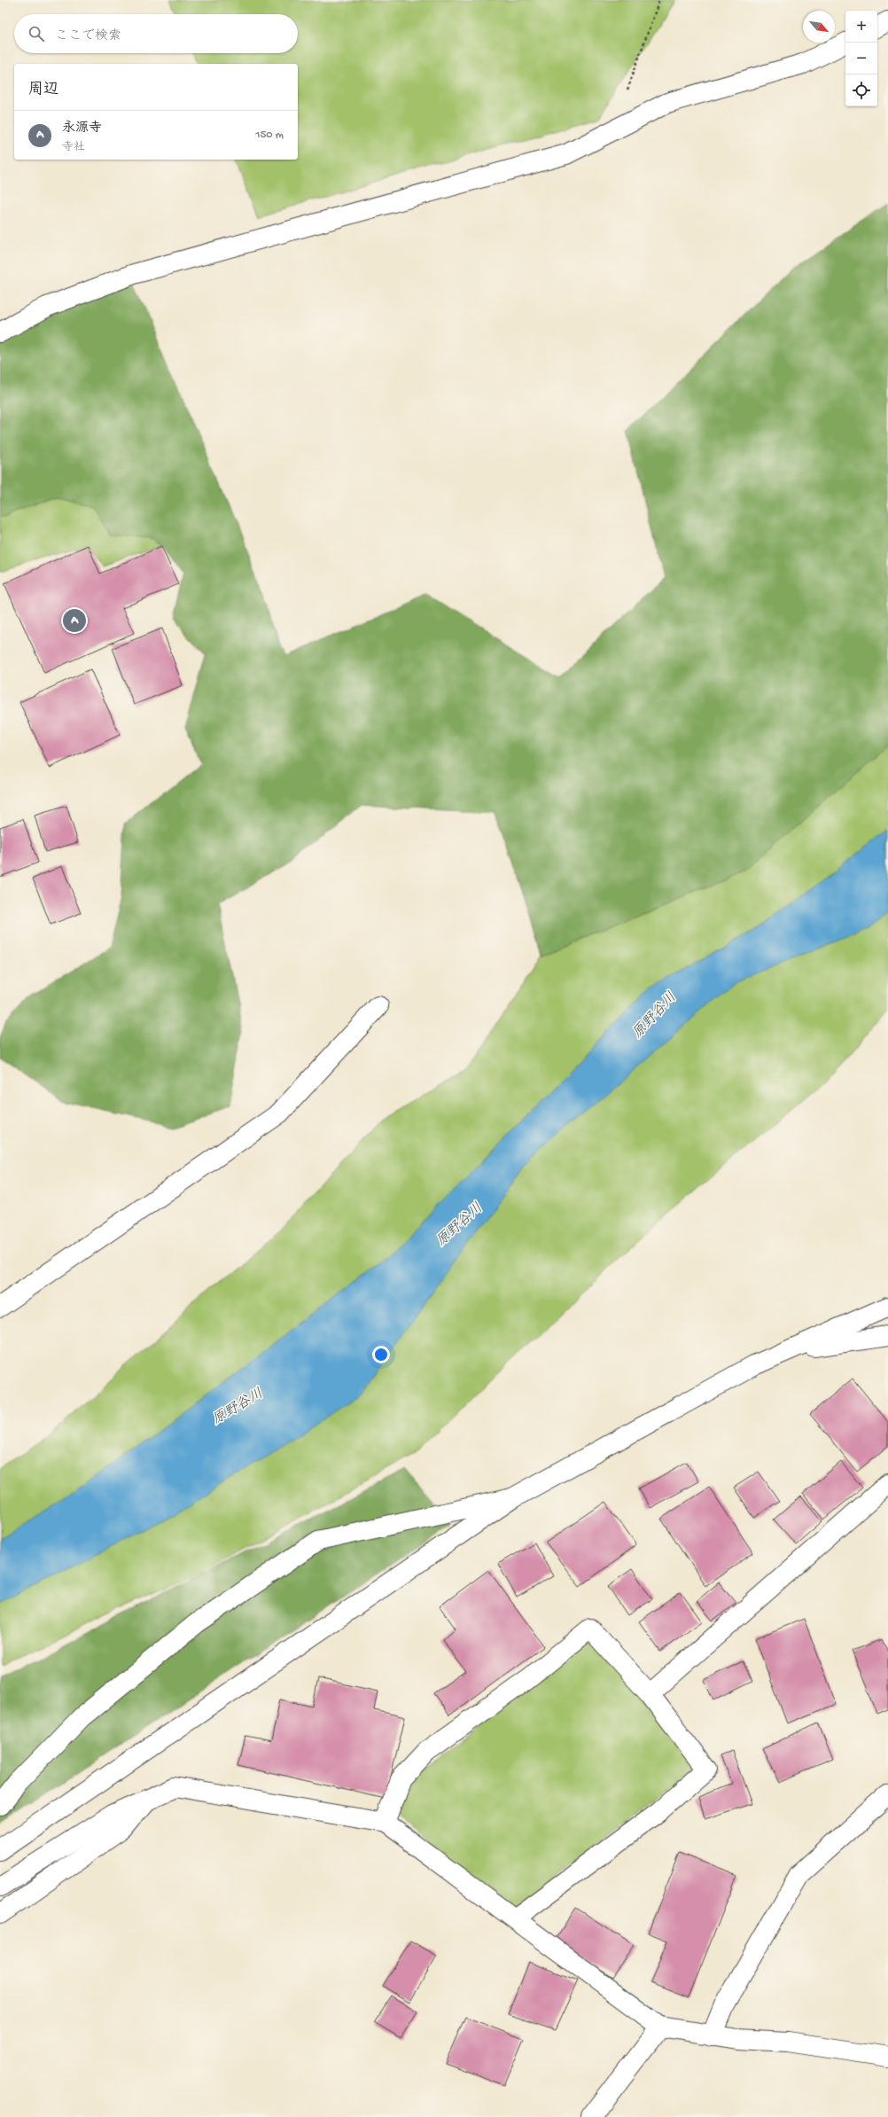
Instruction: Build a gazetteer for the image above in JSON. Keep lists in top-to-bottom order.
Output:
{
  "water": ["原野谷川"],
  "north": "bottom right",
  "page": {
    "map_buttons": ["+", "−"],
    "search": "ここで検索",
    "heading": "周辺",
    "list": [
      {
        "mark": "A",
        "name": "永源寺",
        "note": "寺社",
        "value": "150 m"
      }
    ],
    "pins": "A"
  }
}
